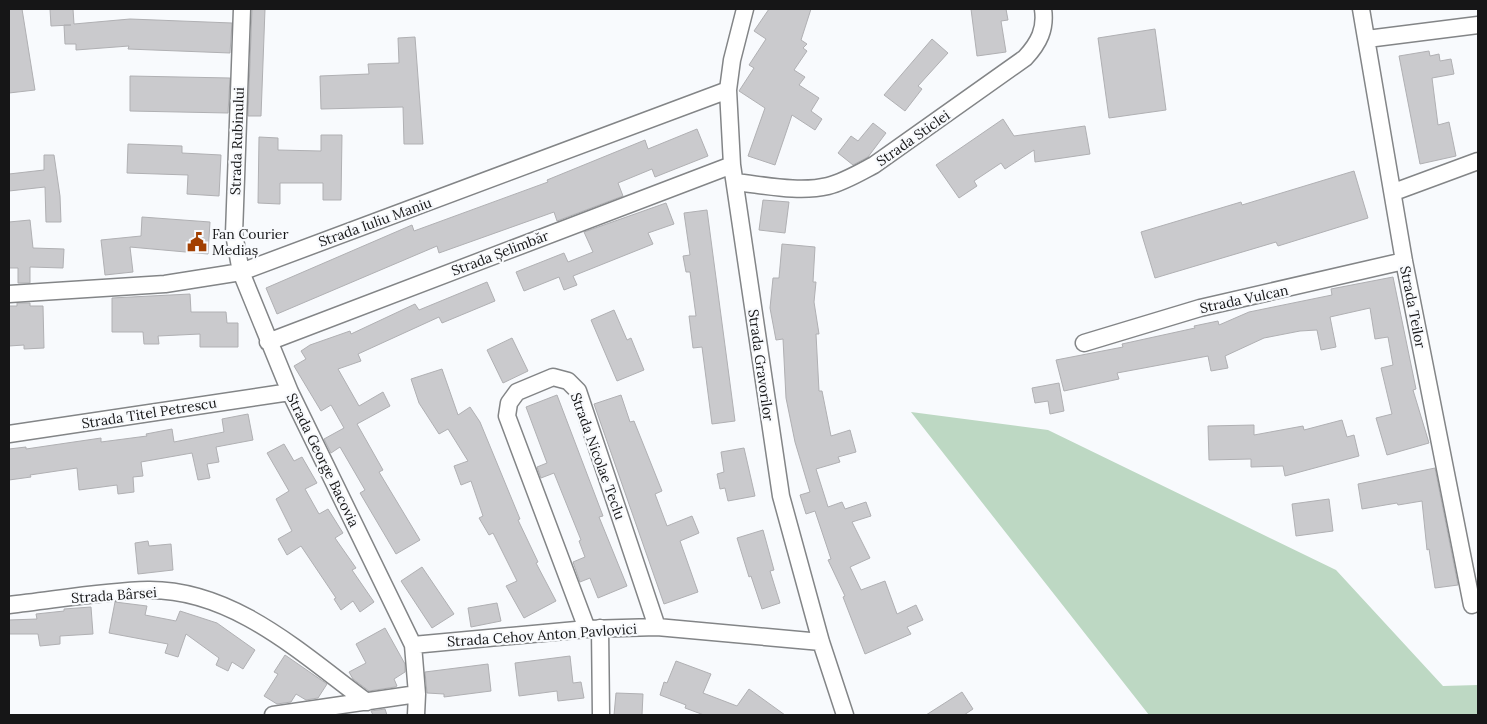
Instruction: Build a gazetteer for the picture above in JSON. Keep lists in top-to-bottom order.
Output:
{
  "streets": {
    "street": [
      "Strada Sticlei",
      "Strada Rubinului",
      "Strada Iuliu Maniu",
      "Strada Șelimbăr",
      "Strada Vulcan",
      "Strada Teilor",
      "Strada Gravorilor",
      "Strada Titel Petrescu",
      "Strada Nicolae Teclu",
      "Strada George Bacovia",
      "Strada Bârsei",
      "Strada Cehov Anton Pavlovici"
    ]
  },
  "crossings": [
    ["Strada Sticlei", "Strada Gravorilor"],
    ["Strada Rubinului", "Strada Iuliu Maniu"],
    ["Strada Rubinului", "Strada George Bacovia"],
    ["Strada Iuliu Maniu", "Strada Gravorilor"],
    ["Strada Iuliu Maniu", "Strada George Bacovia"],
    ["Strada Șelimbăr", "Strada Gravorilor"],
    ["Strada Șelimbăr", "Strada George Bacovia"],
    ["Strada Vulcan", "Strada Teilor"],
    ["Strada Gravorilor", "Strada Cehov Anton Pavlovici"],
    ["Strada Titel Petrescu", "Strada George Bacovia"],
    ["Strada Nicolae Teclu", "Strada Cehov Anton Pavlovici"],
    ["Strada George Bacovia", "Strada Cehov Anton Pavlovici"]
  ],
  "places": {
    "public building": ["Fan Courier Mediaș"]
  }
}
